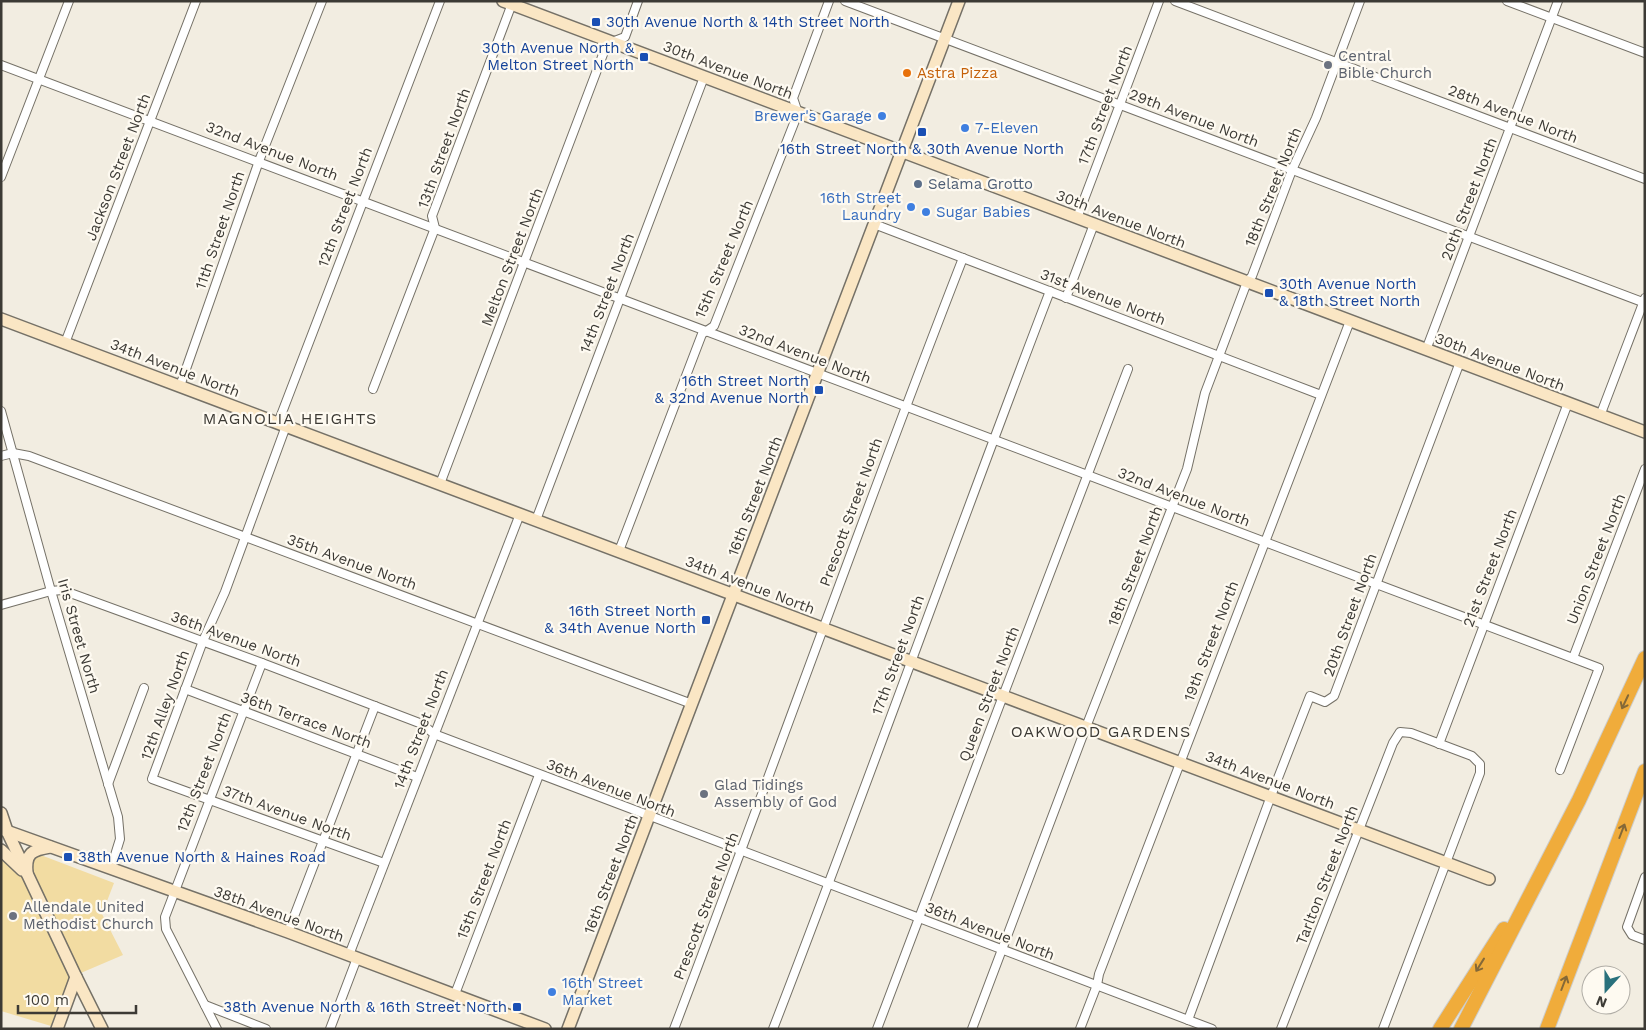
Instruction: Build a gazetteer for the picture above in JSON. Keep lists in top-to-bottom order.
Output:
{
  "streets": {
    "street": [
      "30th Avenue North",
      "17th Street North",
      "28th Avenue North",
      "29th Avenue North",
      "13th Street North",
      "32nd Avenue North",
      "Jackson Street North",
      "18th Street North",
      "20th Street North",
      "12th Street North",
      "11th Street North",
      "Melton Street North",
      "15th Street North",
      "14th Street North",
      "31st Avenue North",
      "34th Avenue North",
      "16th Street North",
      "Prescott Street North",
      "Union Street North",
      "35th Avenue North",
      "21st Street North",
      "Iris Street North",
      "36th Avenue North",
      "19th Street North",
      "Queen Street North",
      "12th Alley North",
      "36th Terrace North",
      "37th Avenue North",
      "Tarlton Street North",
      "38th Avenue North"
    ]
  },
  "crossings": [
    ["30th Avenue North", "17th Street North"],
    ["30th Avenue North", "13th Street North"],
    ["30th Avenue North", "18th Street North"],
    ["30th Avenue North", "20th Street North"],
    ["30th Avenue North", "Melton Street North"],
    ["30th Avenue North", "15th Street North"],
    ["30th Avenue North", "14th Street North"],
    ["30th Avenue North", "16th Street North"],
    ["30th Avenue North", "21st Street North"],
    ["30th Avenue North", "19th Street North"],
    ["17th Street North", "29th Avenue North"],
    ["17th Street North", "32nd Avenue North"],
    ["17th Street North", "31st Avenue North"],
    ["17th Street North", "34th Avenue North"],
    ["17th Street North", "36th Avenue North"],
    ["28th Avenue North", "18th Street North"],
    ["28th Avenue North", "20th Street North"],
    ["29th Avenue North", "18th Street North"],
    ["29th Avenue North", "20th Street North"],
    ["29th Avenue North", "16th Street North"],
    ["13th Street North", "32nd Avenue North"],
    ["32nd Avenue North", "Jackson Street North"],
    ["32nd Avenue North", "18th Street North"],
    ["32nd Avenue North", "20th Street North"],
    ["32nd Avenue North", "12th Street North"],
    ["32nd Avenue North", "11th Street North"],
    ["32nd Avenue North", "Melton Street North"],
    ["32nd Avenue North", "15th Street North"],
    ["32nd Avenue North", "14th Street North"],
    ["32nd Avenue North", "16th Street North"],
    ["32nd Avenue North", "Prescott Street North"],
    ["32nd Avenue North", "Union Street North"],
    ["32nd Avenue North", "21st Street North"],
    ["32nd Avenue North", "19th Street North"],
    ["32nd Avenue North", "Queen Street North"],
    ["Jackson Street North", "34th Avenue North"],
    ["18th Street North", "31st Avenue North"],
    ["18th Street North", "34th Avenue North"],
    ["18th Street North", "36th Avenue North"],
    ["20th Street North", "34th Avenue North"],
    ["20th Street North", "36th Avenue North"],
    ["12th Street North", "34th Avenue North"],
    ["12th Street North", "35th Avenue North"],
    ["12th Street North", "36th Avenue North"],
    ["12th Street North", "12th Alley North"],
    ["12th Street North", "36th Terrace North"],
    ["12th Street North", "37th Avenue North"],
    ["12th Street North", "38th Avenue North"],
    ["11th Street North", "34th Avenue North"],
    ["Melton Street North", "34th Avenue North"],
    ["15th Street North", "34th Avenue North"],
    ["15th Street North", "36th Avenue North"],
    ["15th Street North", "38th Avenue North"],
    ["14th Street North", "34th Avenue North"],
    ["14th Street North", "35th Avenue North"],
    ["14th Street North", "36th Avenue North"],
    ["14th Street North", "36th Terrace North"],
    ["14th Street North", "37th Avenue North"],
    ["14th Street North", "38th Avenue North"],
    ["31st Avenue North", "16th Street North"],
    ["31st Avenue North", "Prescott Street North"],
    ["31st Avenue North", "19th Street North"],
    ["34th Avenue North", "16th Street North"],
    ["34th Avenue North", "Prescott Street North"],
    ["34th Avenue North", "19th Street North"],
    ["34th Avenue North", "Queen Street North"],
    ["34th Avenue North", "Tarlton Street North"],
    ["16th Street North", "35th Avenue North"],
    ["16th Street North", "36th Avenue North"],
    ["Prescott Street North", "36th Avenue North"],
    ["35th Avenue North", "Iris Street North"],
    ["21st Street North", "Tarlton Street North"],
    ["Iris Street North", "36th Avenue North"],
    ["Iris Street North", "38th Avenue North"],
    ["36th Avenue North", "19th Street North"],
    ["36th Avenue North", "Queen Street North"],
    ["36th Avenue North", "12th Alley North"],
    ["12th Alley North", "36th Terrace North"],
    ["12th Alley North", "37th Avenue North"]
  ],
  "districts": ["MAGNOLIA HEIGHTS", "OAKWOOD GARDENS"],
  "places": {
    "transit": [
      "30th Avenue North & 14th Street North",
      "30th Avenue North & Melton Street North",
      "16th Street North & 30th Avenue North",
      "30th Avenue North & 18th Street North",
      "16th Street North & 32nd Avenue North",
      "16th Street North & 34th Avenue North",
      "38th Avenue North & Haines Road",
      "38th Avenue North & 16th Street North"
    ],
    "other": [
      "Central Bible Church",
      "Astra Pizza",
      "Brewer's Garage",
      "7-Eleven",
      "Selama Grotto",
      "16th Street Laundry",
      "Sugar Babies",
      "Glad Tidings Assembly of God",
      "Allendale United Methodist Church",
      "16th Street Market"
    ]
  },
  "scale_bar": "100 m",
  "north": "bottom"
}
